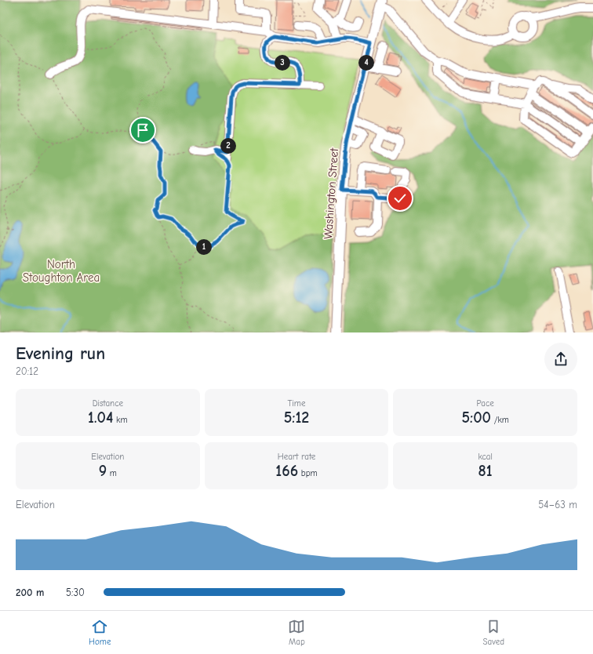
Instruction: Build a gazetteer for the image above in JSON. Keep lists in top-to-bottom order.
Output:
{
  "streets": {
    "main road": ["Washington Street"]
  },
  "parks": ["North Stoughton Area"],
  "page": {
    "pins": [
      "3",
      "4",
      "2",
      "1"
    ],
    "heading": ["Evening run", "20:12"],
    "stats": [
      ["Distance", "1.04 km"],
      ["Time", "5:12"],
      ["Pace", "5:00 /km"],
      ["Elevation", "9 m"],
      ["Heart rate", "166 bpm"],
      ["kcal", "81"]
    ],
    "chart": ["Elevation", "54–63 m"],
    "list": [
      {
        "name": "200 m",
        "note": "5:30"
      }
    ],
    "tabs": ["Home", "Map", "Saved"]
  }
}
